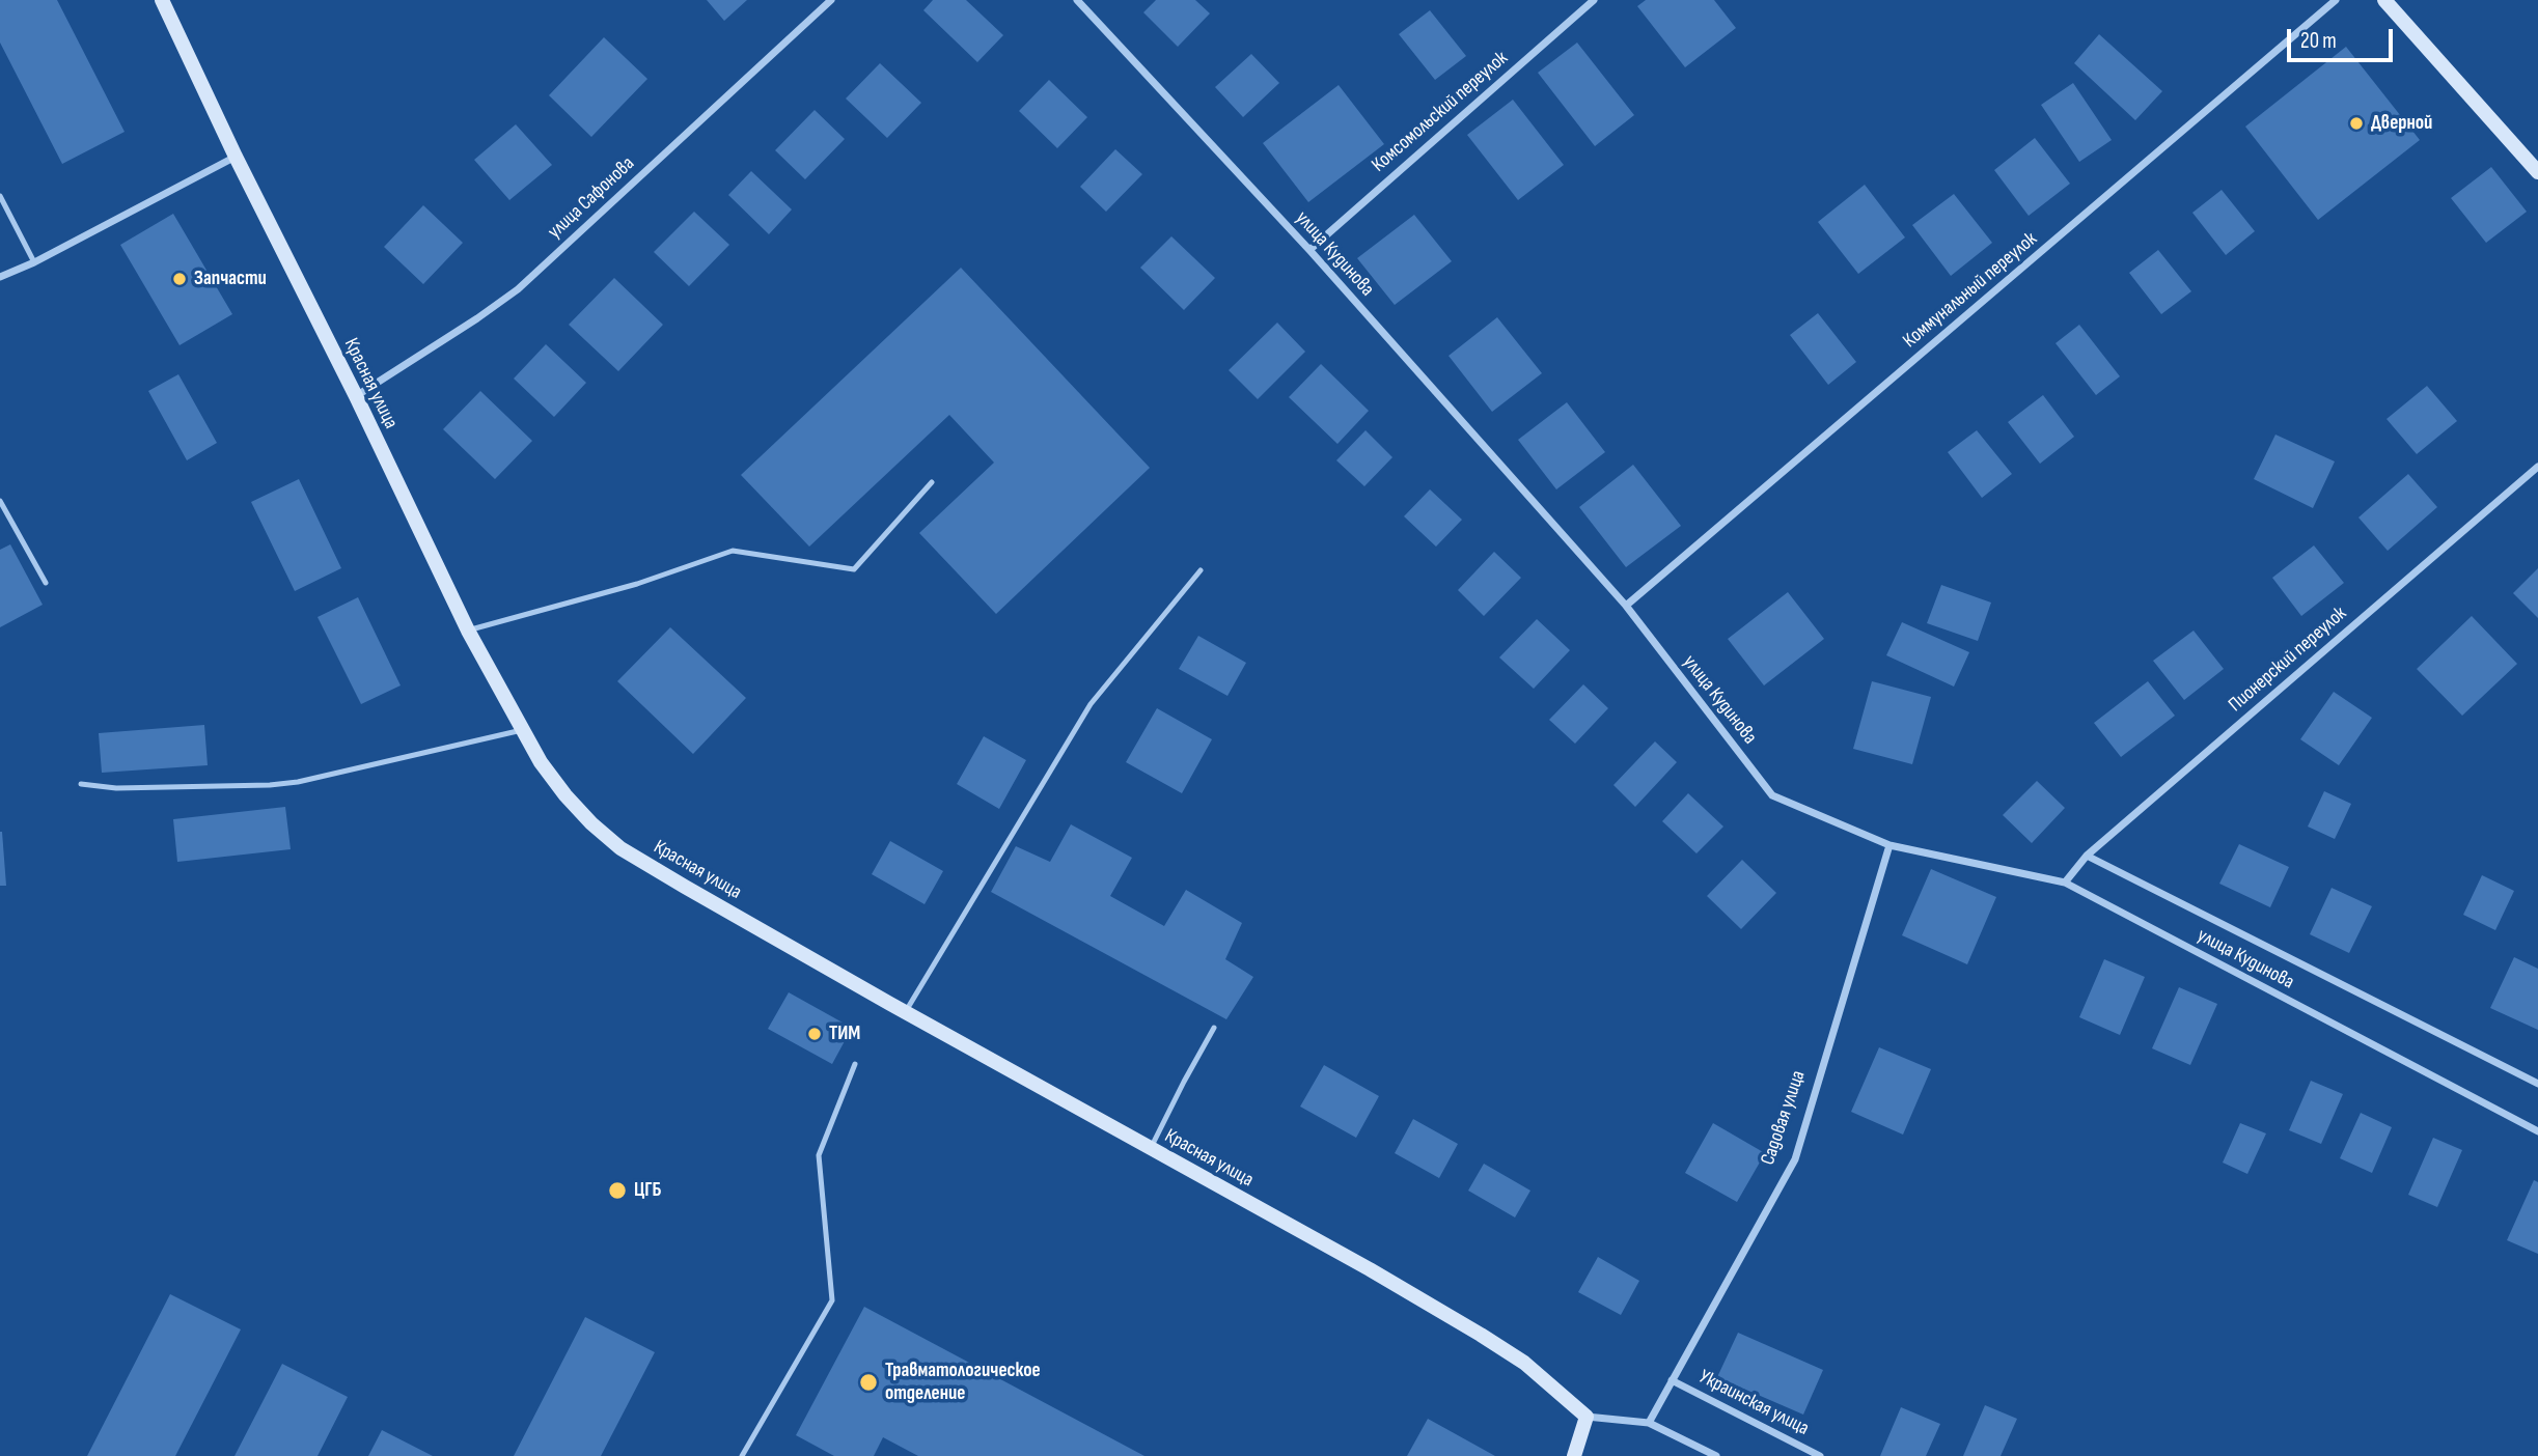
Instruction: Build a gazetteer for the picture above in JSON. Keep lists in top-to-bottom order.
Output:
{
  "streets": {
    "street": [
      "Комсомольский переулок",
      "улица Сафонова",
      "улица Кудинова",
      "Коммунальный переулок",
      "Красная улица",
      "Пионерский переулок",
      "Садовая улица",
      "Украинская улица"
    ]
  },
  "crossings": [
    ["Комсомольский переулок", "улица Кудинова"],
    ["улица Сафонова", "Красная улица"],
    ["улица Кудинова", "Коммунальный переулок"],
    ["улица Кудинова", "Пионерский переулок"],
    ["улица Кудинова", "Садовая улица"],
    ["Садовая улица", "Украинская улица"]
  ],
  "places": [
    "Дверной",
    "Запчасти",
    "ТИМ",
    "ЦГБ",
    "Травматологическое отделение"
  ],
  "scale_bar": "20 m"
}
